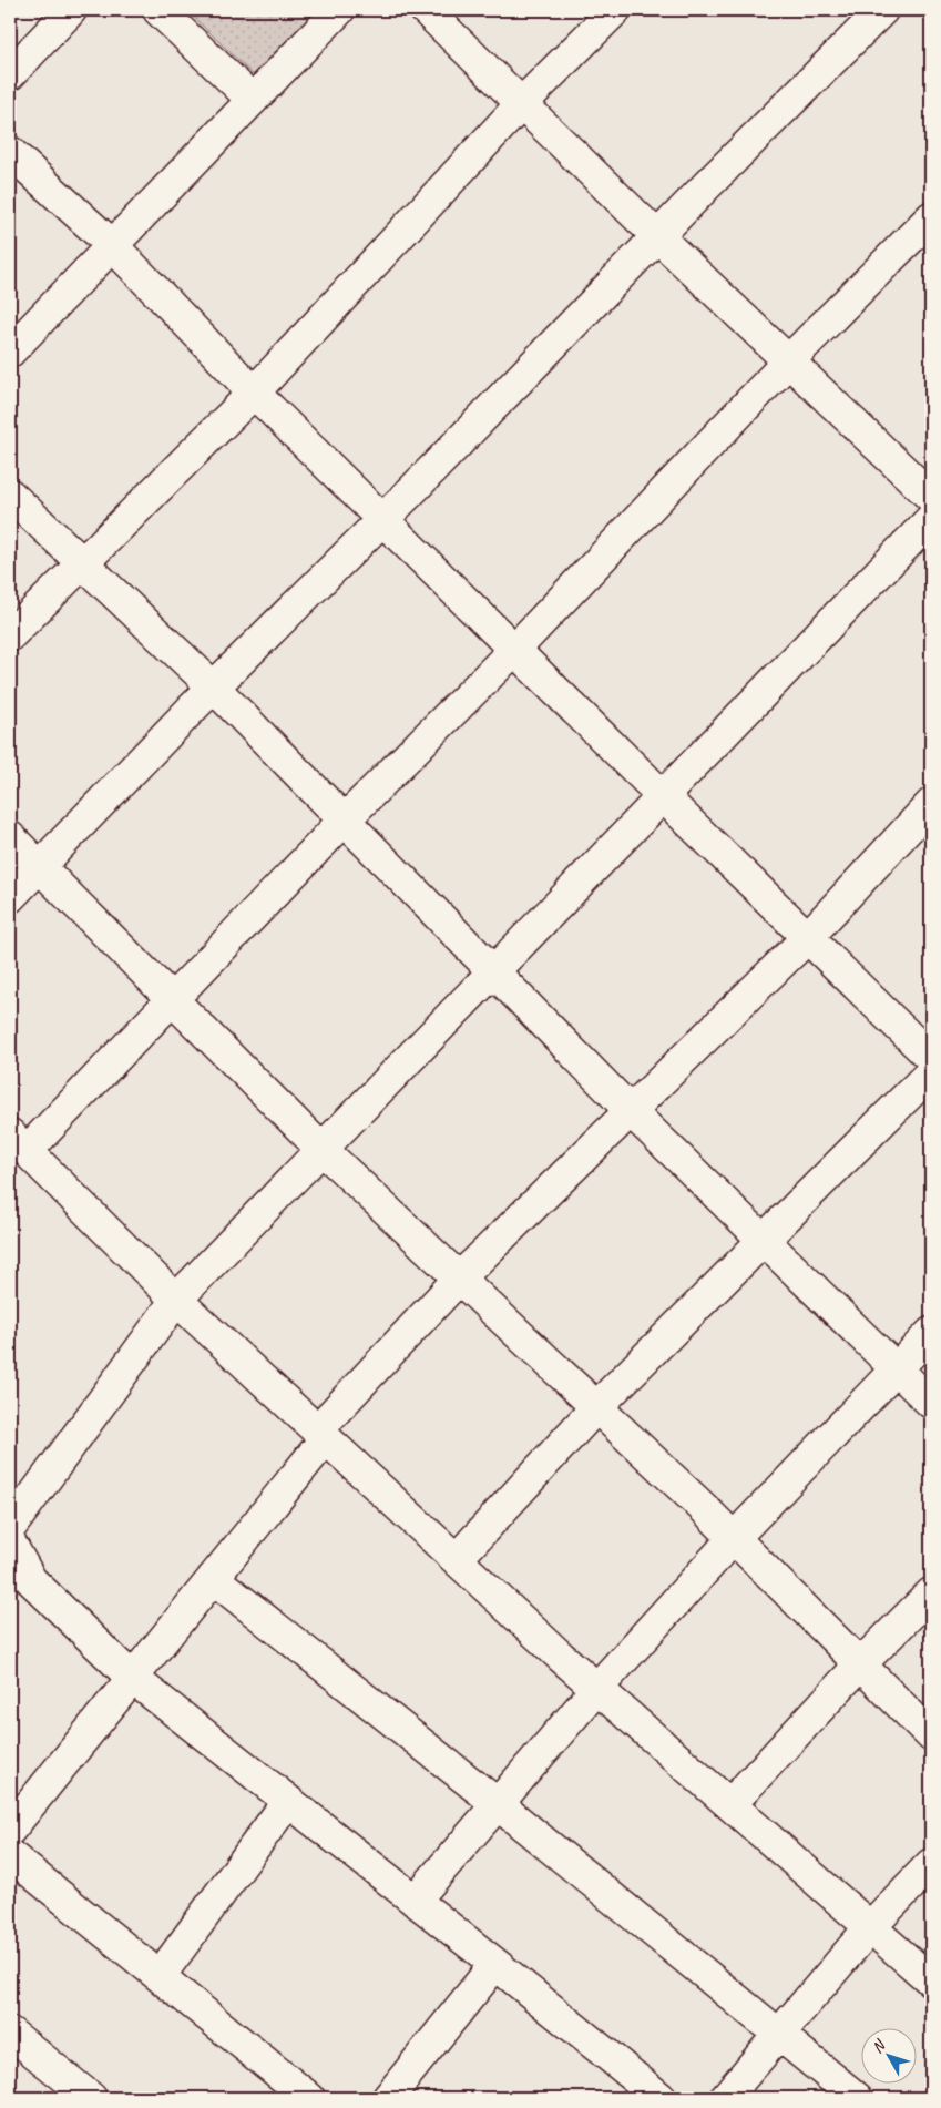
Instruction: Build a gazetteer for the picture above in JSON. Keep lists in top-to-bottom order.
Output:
{
  "north": "top left"
}
